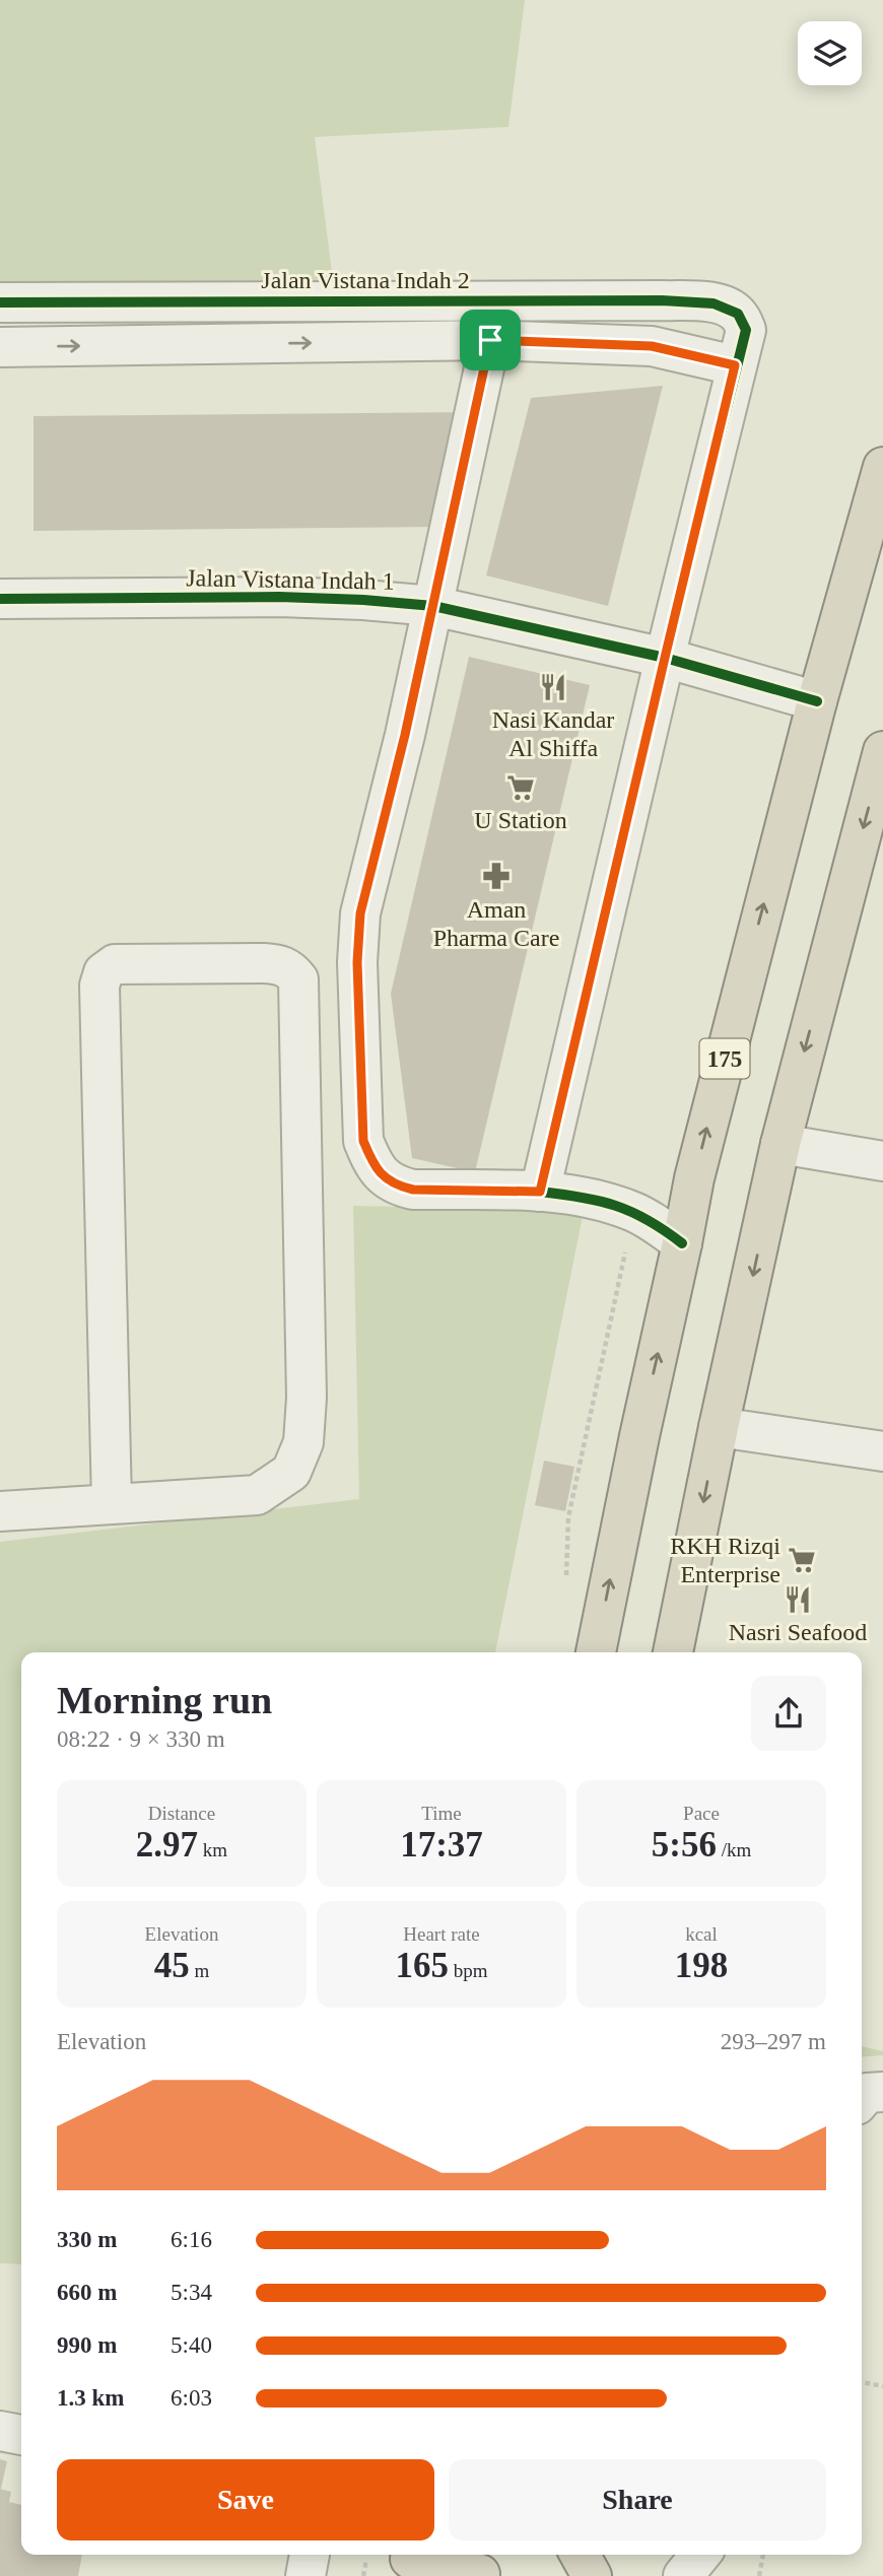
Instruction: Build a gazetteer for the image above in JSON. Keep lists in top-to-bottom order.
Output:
{
  "streets": {
    "highway": ["175"],
    "street": ["Jalan Vistana Indah 2", "Jalan Vistana Indah 1"]
  },
  "crossings": [
    ["Jalan Vistana Indah 1", "175"]
  ],
  "places": {
    "restaurant": ["Nasi Kandar Al Shiffa", "Nasri Seafood"],
    "supermarket": ["U Station", "RKH Rizqi Enterprise"],
    "pharmacy": ["Aman Pharma Care"]
  },
  "page": {
    "heading": ["Morning run", "08:22 · 9 × 330 m"],
    "stats": [
      ["Distance", "2.97 km"],
      ["Time", "17:37"],
      ["Pace", "5:56 /km"],
      ["Elevation", "45 m"],
      ["Heart rate", "165 bpm"],
      ["kcal", "198"]
    ],
    "chart": ["Elevation", "293–297 m"],
    "list": [
      {
        "name": "330 m",
        "note": "6:16"
      },
      {
        "name": "660 m",
        "note": "5:34"
      },
      {
        "name": "990 m",
        "note": "5:40"
      },
      {
        "name": "1.3 km",
        "note": "6:03"
      }
    ],
    "buttons": ["Save", "Share"]
  }
}
